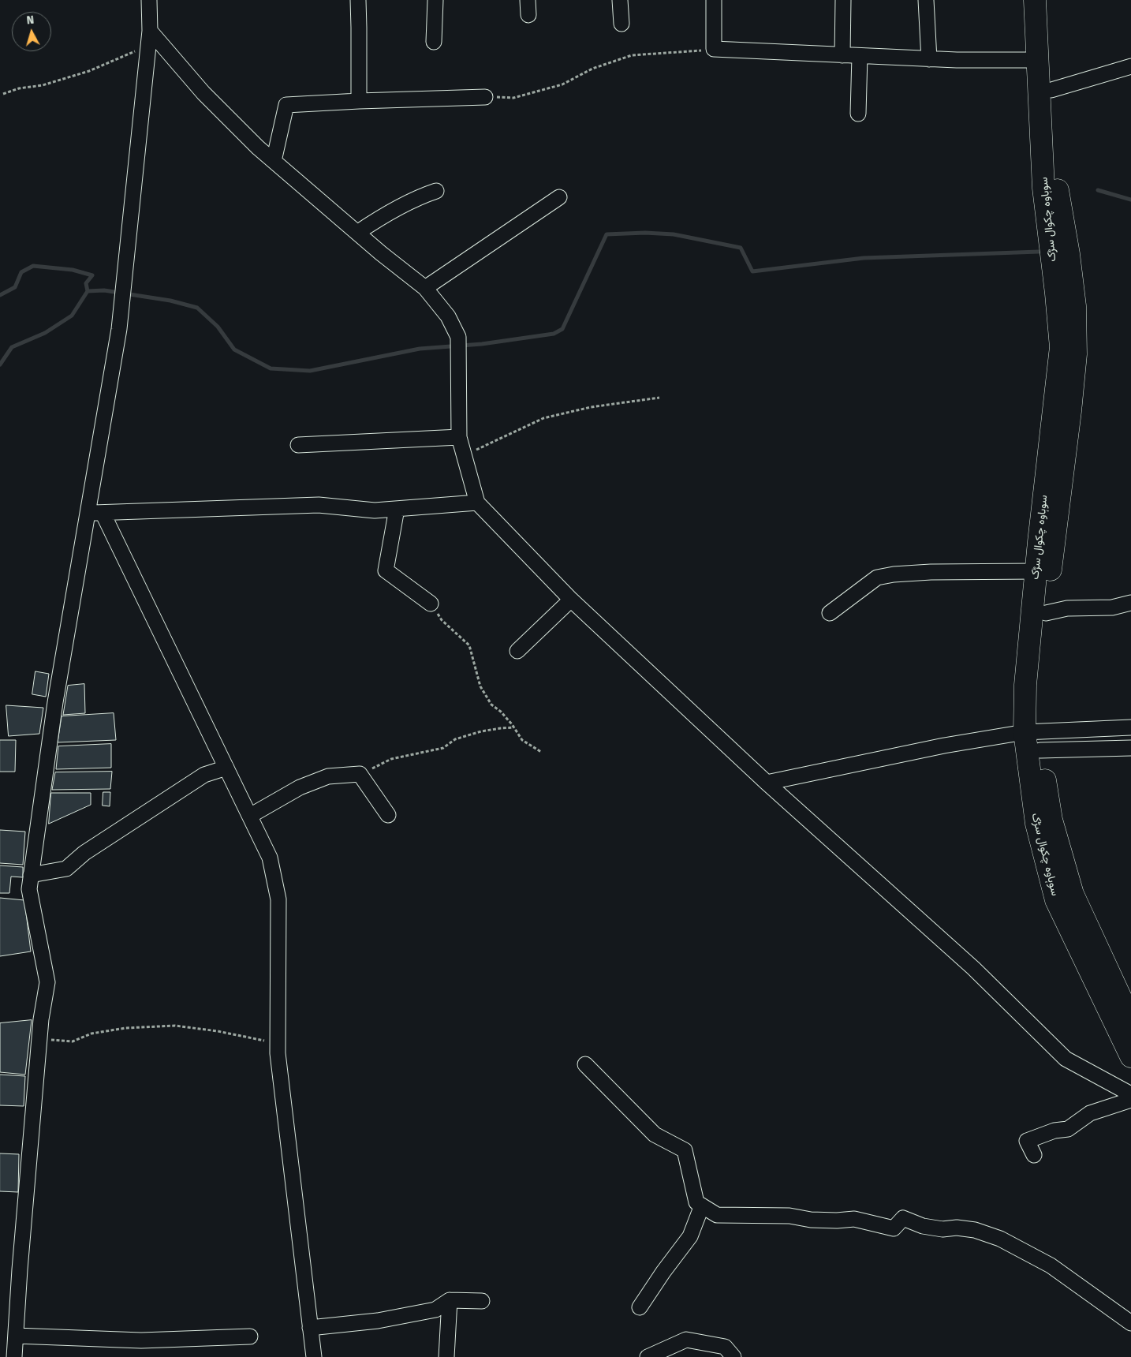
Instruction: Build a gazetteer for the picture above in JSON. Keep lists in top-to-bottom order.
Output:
{
  "streets": {
    "highway": ["سوہاوہ چکوال سڑک"]
  },
  "north": "top"
}
